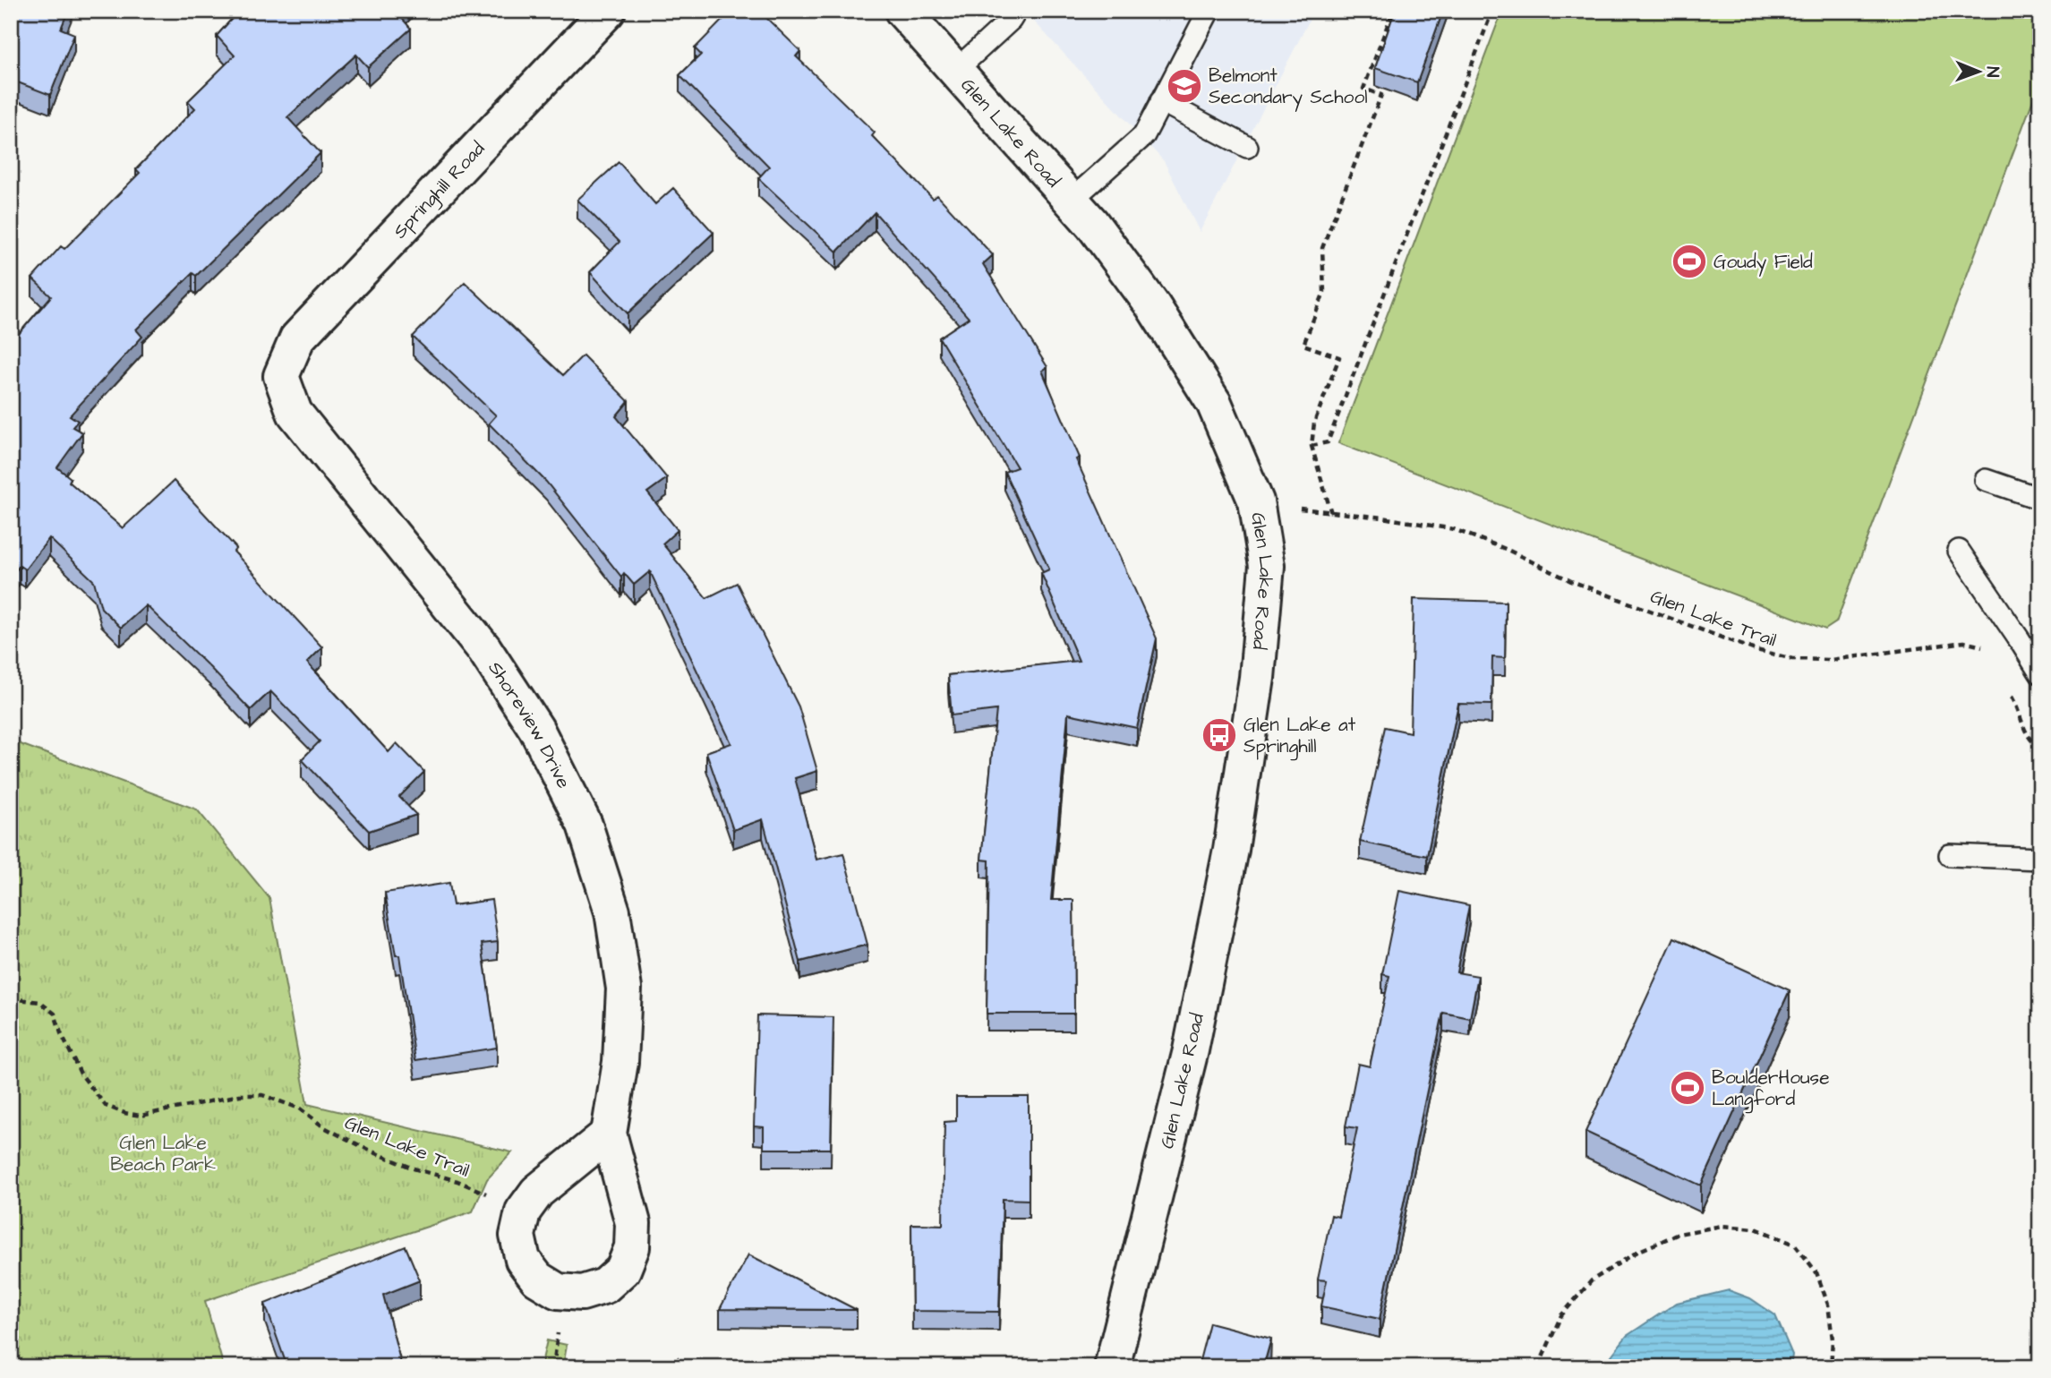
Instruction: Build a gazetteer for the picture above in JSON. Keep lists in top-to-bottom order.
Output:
{
  "streets": {
    "street": ["Glen Lake Road", "Springhill Road", "Shoreview Drive"],
    "path": ["Glen Lake Trail"]
  },
  "crossings": [
    ["Springhill Road", "Shoreview Drive"],
    ["Glen Lake Trail", "Shoreview Drive"]
  ],
  "parks": ["Glen Lake Beach Park"],
  "places": {
    "school or university": ["Belmont Secondary School"],
    "sports": ["Goudy Field", "BoulderHouse Langford"],
    "bus stop": ["Glen Lake at Springhill"]
  },
  "north": "right"
}
